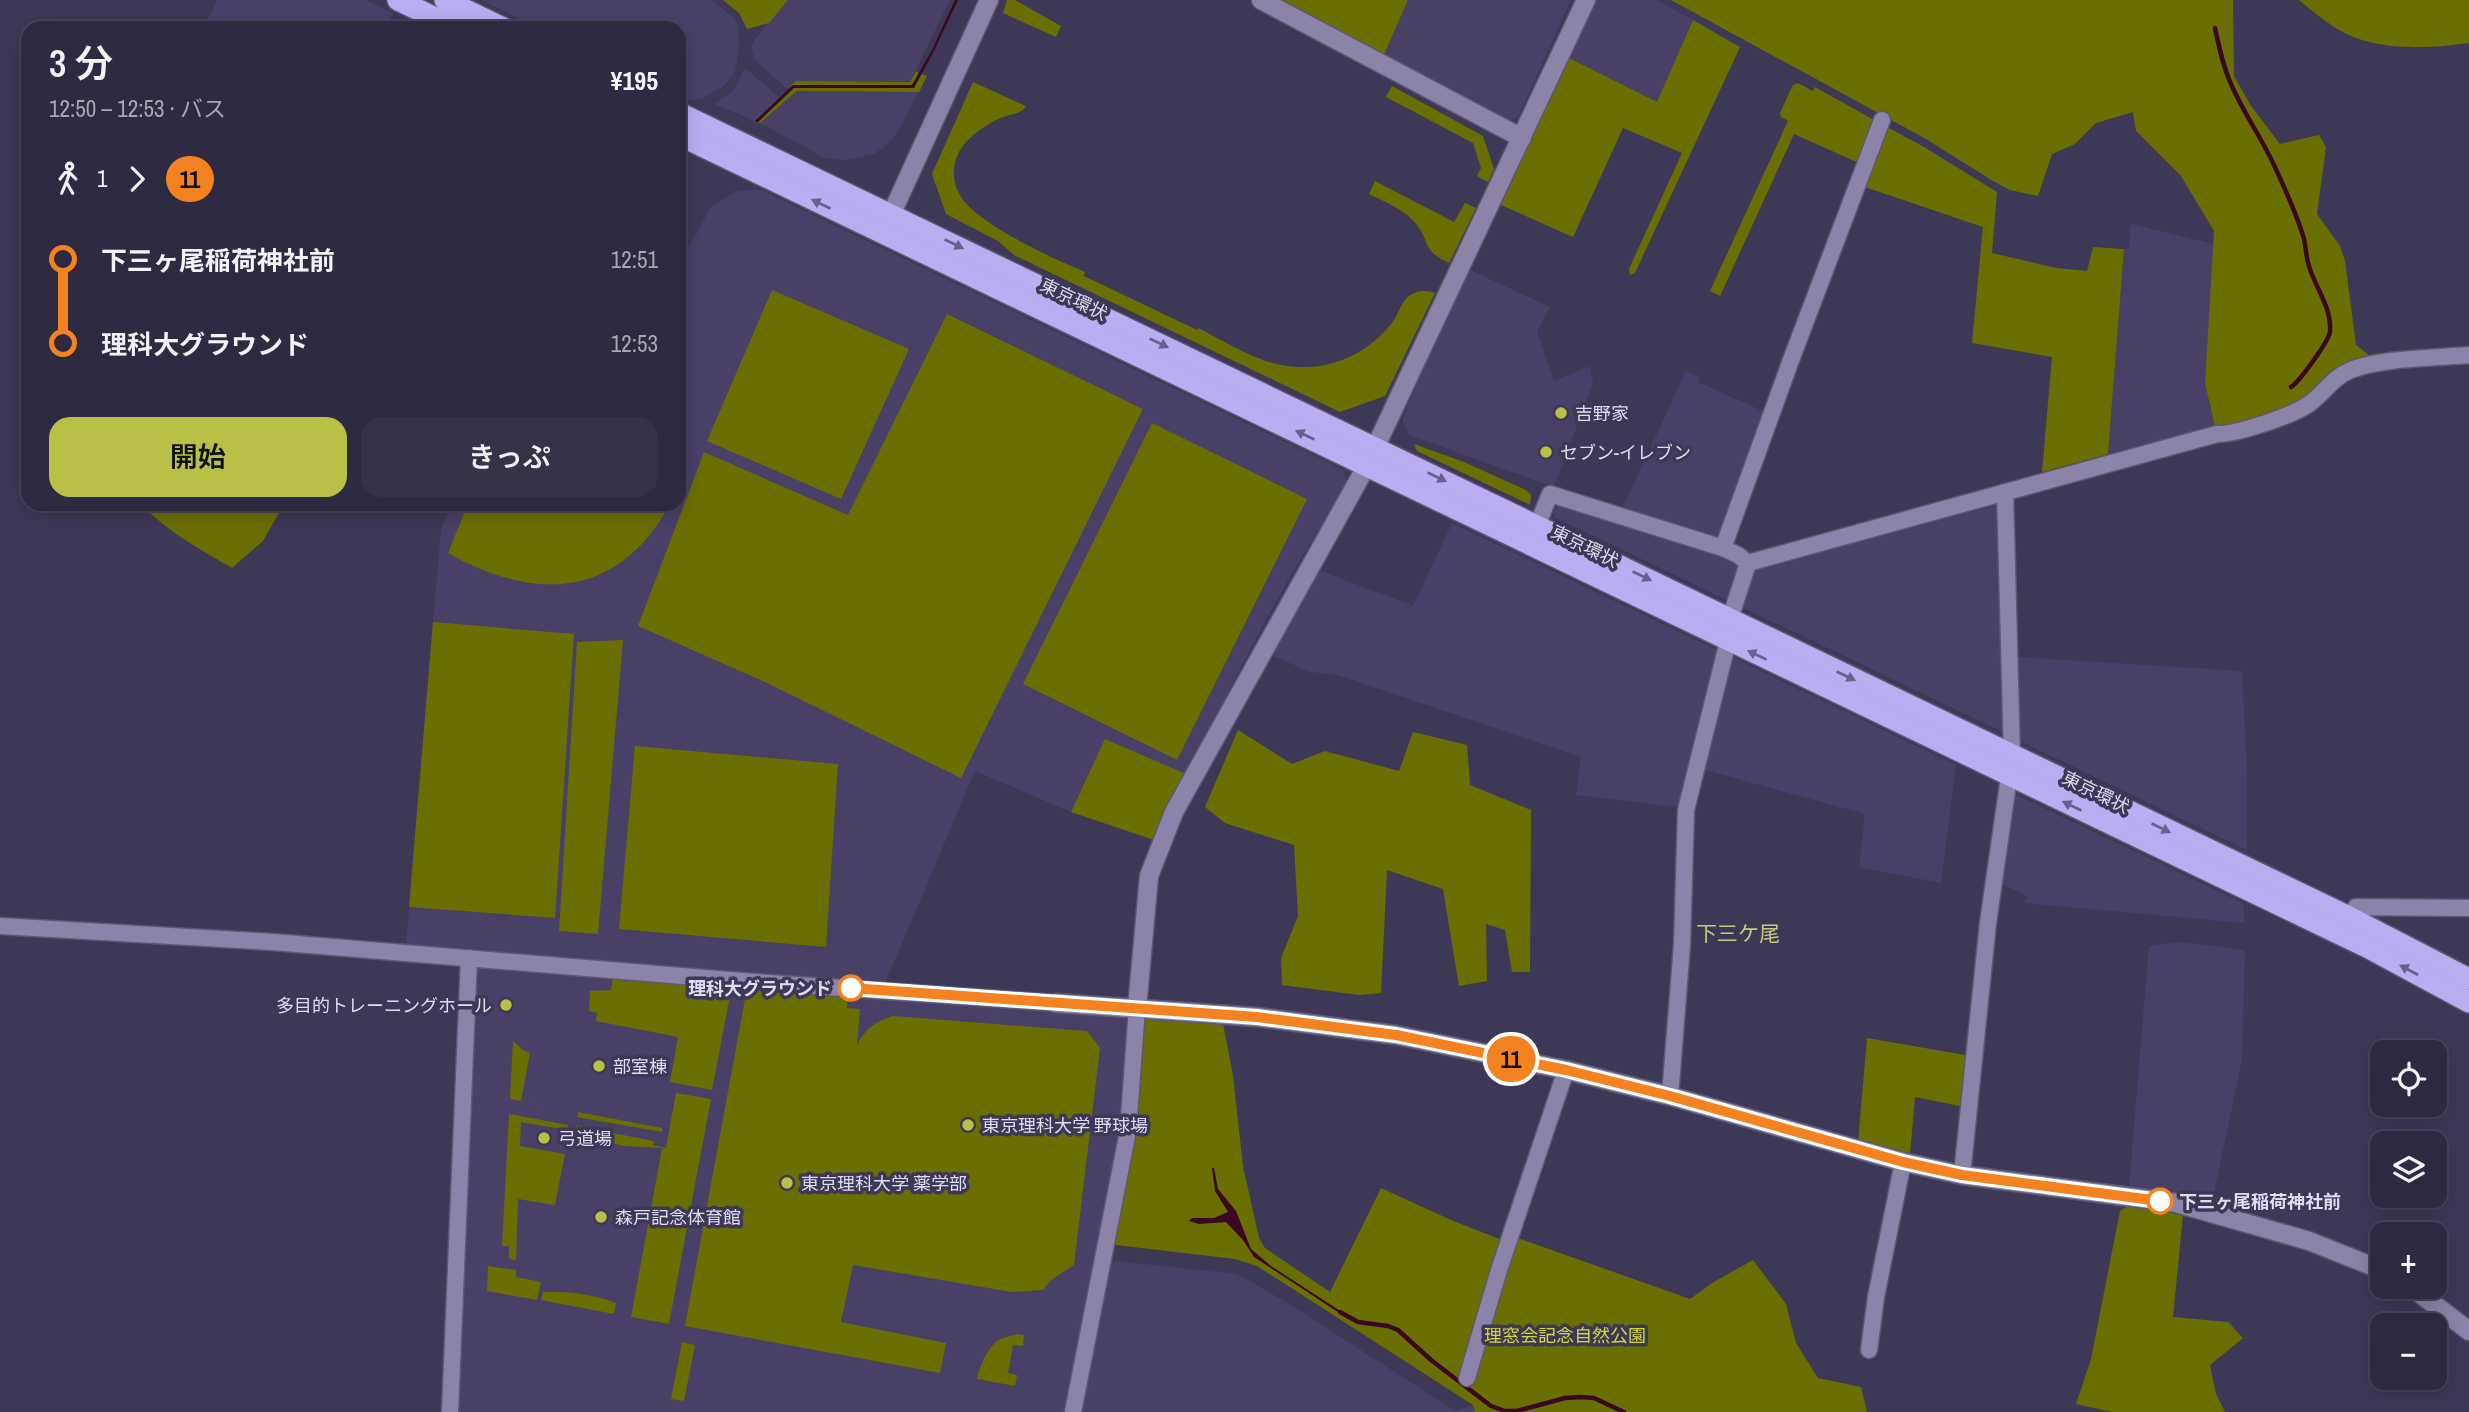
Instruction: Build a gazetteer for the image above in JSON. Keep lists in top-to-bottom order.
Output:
{
  "streets": {
    "highway": ["東京環状"]
  },
  "districts": ["下三ケ尾"],
  "parks": ["理窓会記念自然公園"],
  "places": [
    "吉野家",
    "セブン-イレブン",
    "理科大グラウンド",
    "多目的トレーニングホール",
    "部室棟",
    "東京理科大学 野球場",
    "弓道場",
    "東京理科大学 薬学部",
    "下三ヶ尾稲荷神社前",
    "森戸記念体育館"
  ],
  "lines": ["bus line 11"],
  "page": {
    "on_map": "11",
    "heading": ["3 分", "12:50 – 12:53 · バス", "¥195"],
    "legs": ["1", "11"],
    "list": [
      {
        "name": "下三ヶ尾稲荷神社前",
        "value": "12:51"
      },
      {
        "name": "理科大グラウンド",
        "value": "12:53"
      }
    ],
    "buttons": ["開始", "きっぷ"],
    "map_buttons": ["+", "−"]
  }
}
